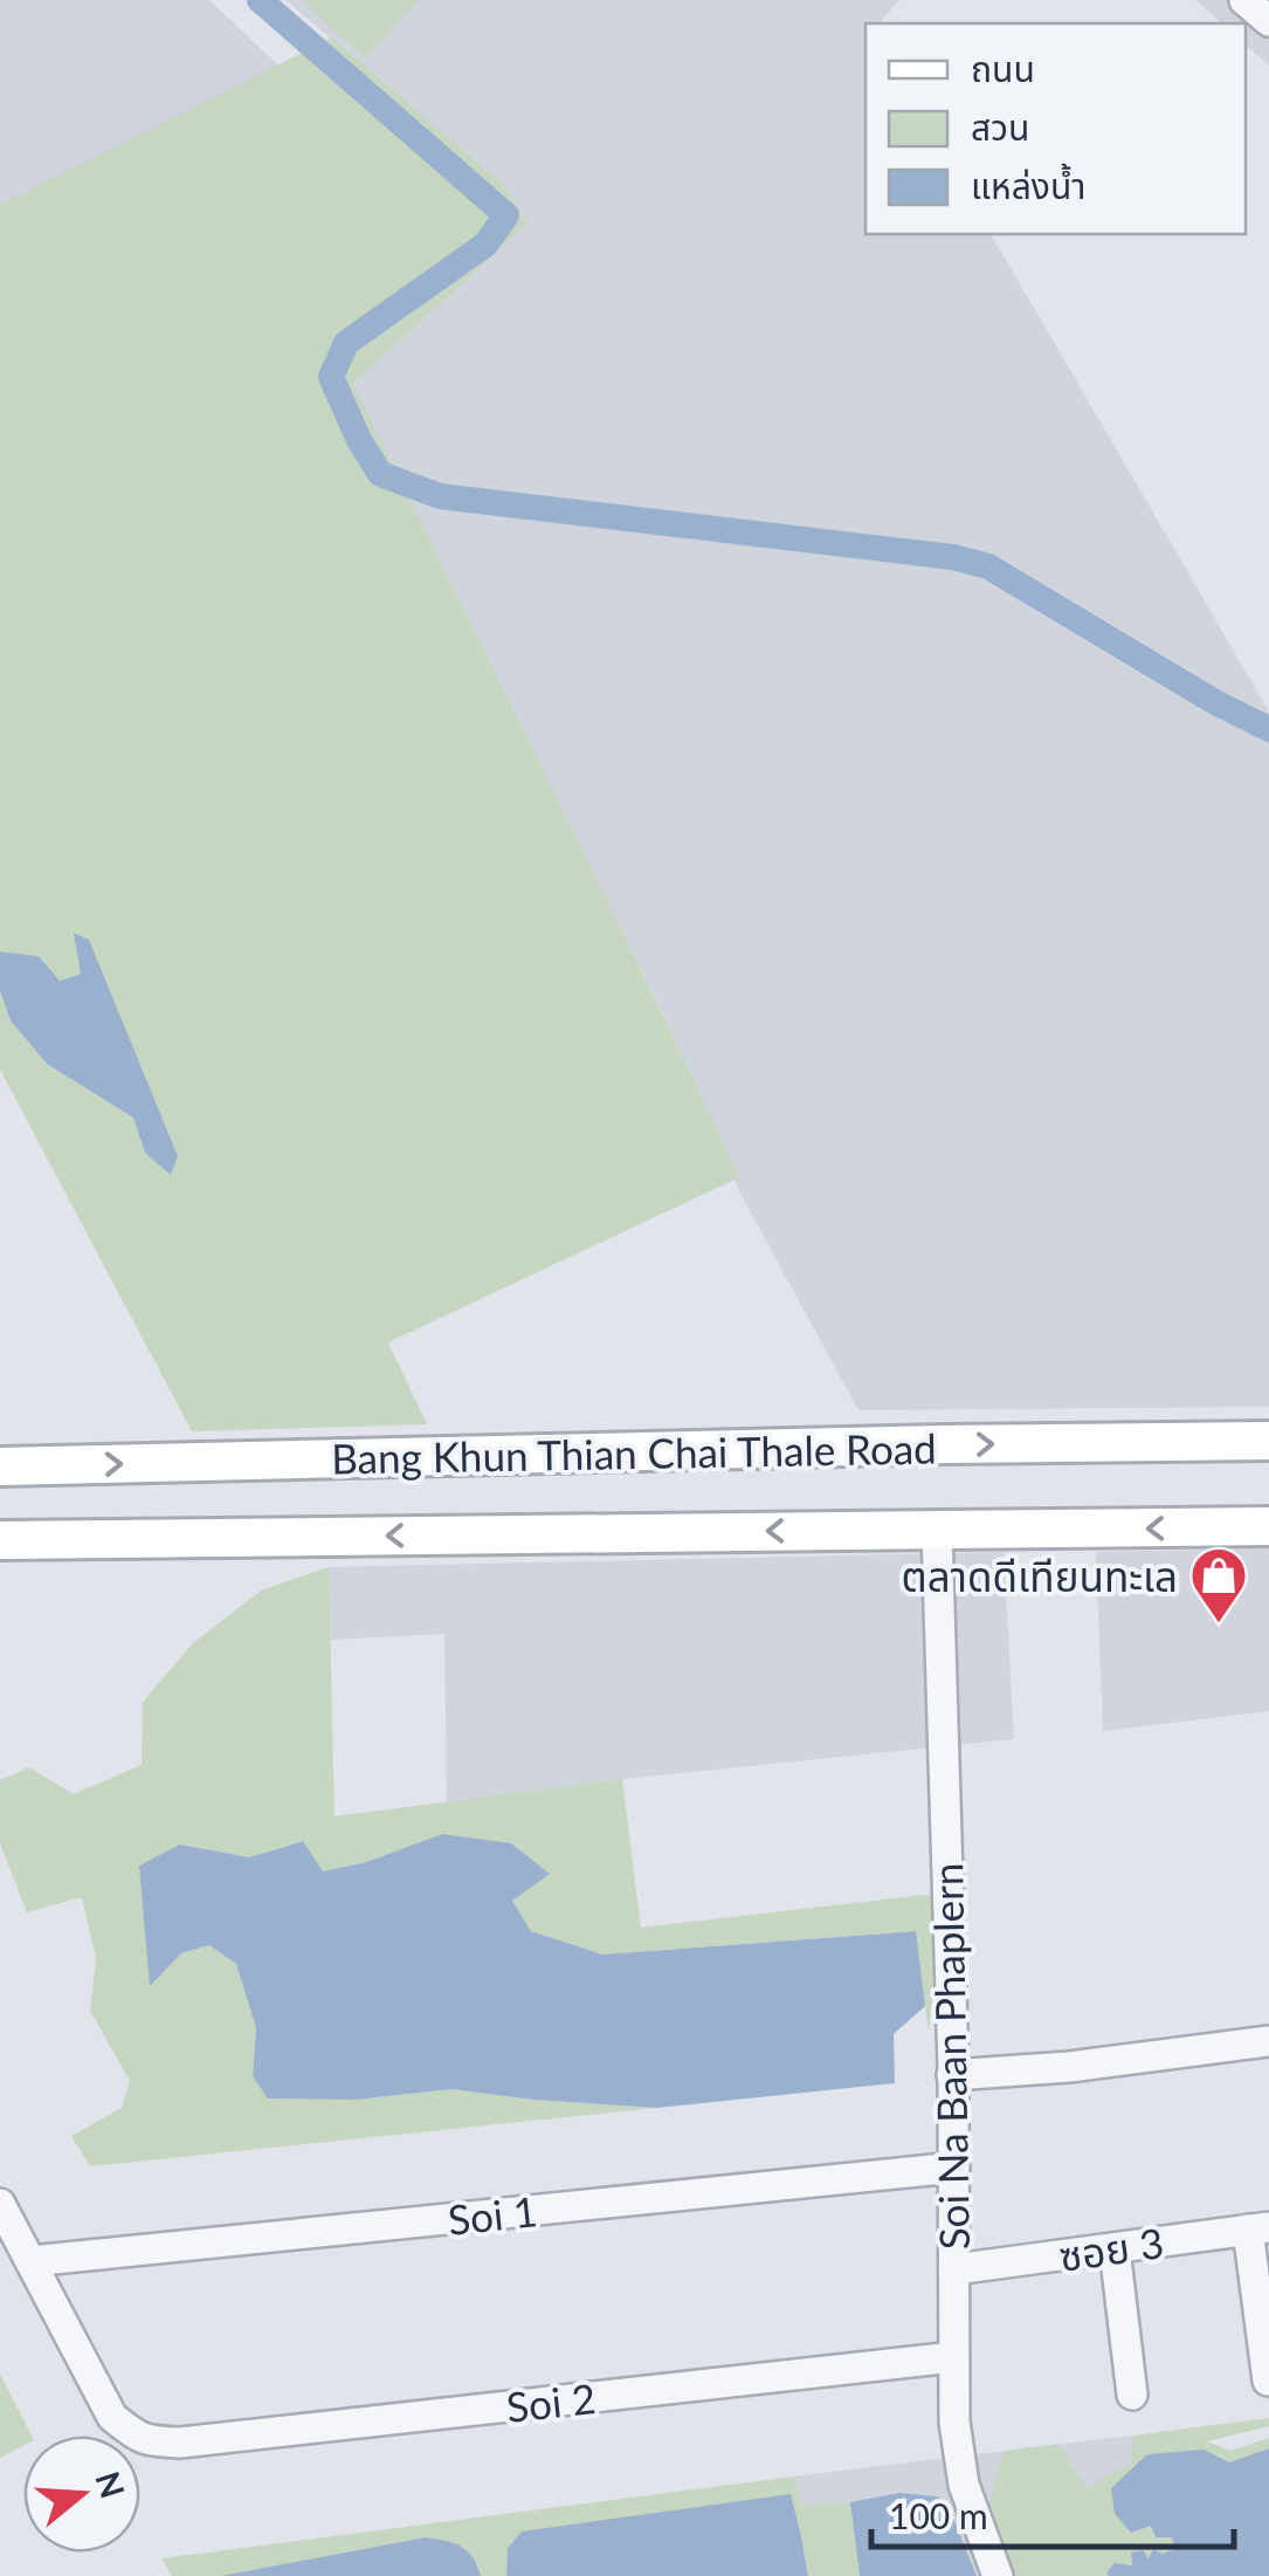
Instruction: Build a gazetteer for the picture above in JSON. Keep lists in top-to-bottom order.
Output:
{
  "streets": {
    "main road": ["Bang Khun Thian Chai Thale Road"],
    "street": [
      "Soi Na Baan Phaplern",
      "Soi 1",
      "ซอย 3",
      "Soi 2"
    ]
  },
  "crossings": [
    ["Bang Khun Thian Chai Thale Road", "Soi Na Baan Phaplern"],
    ["Soi Na Baan Phaplern", "Soi 1"],
    ["Soi Na Baan Phaplern", "ซอย 3"],
    ["Soi Na Baan Phaplern", "Soi 2"],
    ["Soi 1", "Soi 2"]
  ],
  "places": {
    "shop": ["ตลาดดีเทียนทะเล"]
  },
  "legend": ["ถนน", "สวน", "แหล่งน้ำ"],
  "scale_bar": "100 m",
  "north": "right"
}
